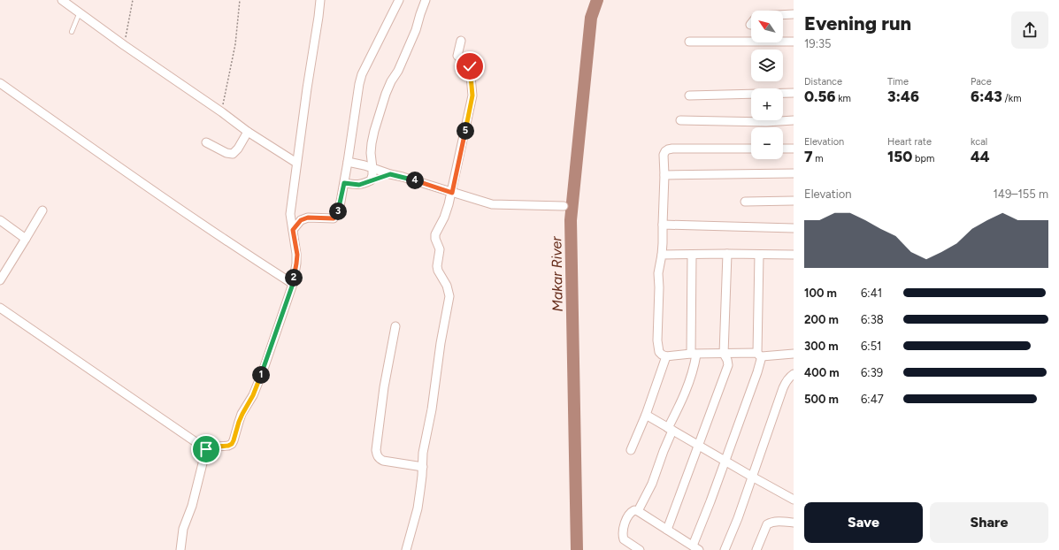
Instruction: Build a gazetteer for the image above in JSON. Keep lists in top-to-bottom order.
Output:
{
  "water": ["Makar River"],
  "north": "top left",
  "page": {
    "heading": ["Evening run", "19:35"],
    "map_buttons": ["+", "−"],
    "stats": [
      ["Distance", "0.56 km"],
      ["Time", "3:46"],
      ["Pace", "6:43 /km"],
      ["Elevation", "7 m"],
      ["Heart rate", "150 bpm"],
      ["kcal", "44"]
    ],
    "pins": [
      "5",
      "4",
      "3",
      "2",
      "1"
    ],
    "chart": ["Elevation", "149–155 m"],
    "list": [
      {
        "name": "100 m",
        "note": "6:41"
      },
      {
        "name": "200 m",
        "note": "6:38"
      },
      {
        "name": "300 m",
        "note": "6:51"
      },
      {
        "name": "400 m",
        "note": "6:39"
      },
      {
        "name": "500 m",
        "note": "6:47"
      }
    ],
    "buttons": ["Save", "Share"]
  }
}
